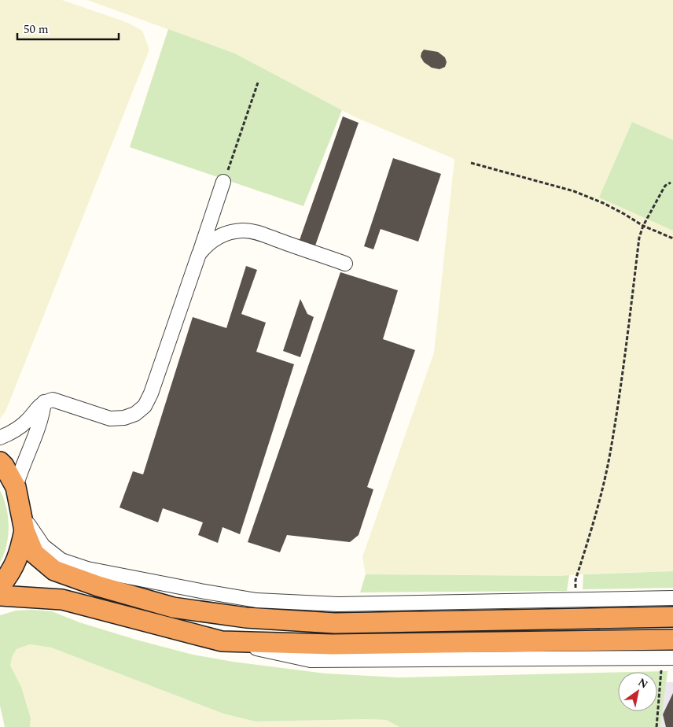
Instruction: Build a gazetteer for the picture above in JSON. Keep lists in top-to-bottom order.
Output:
{
  "scale_bar": "50 m",
  "north": "top right"
}
